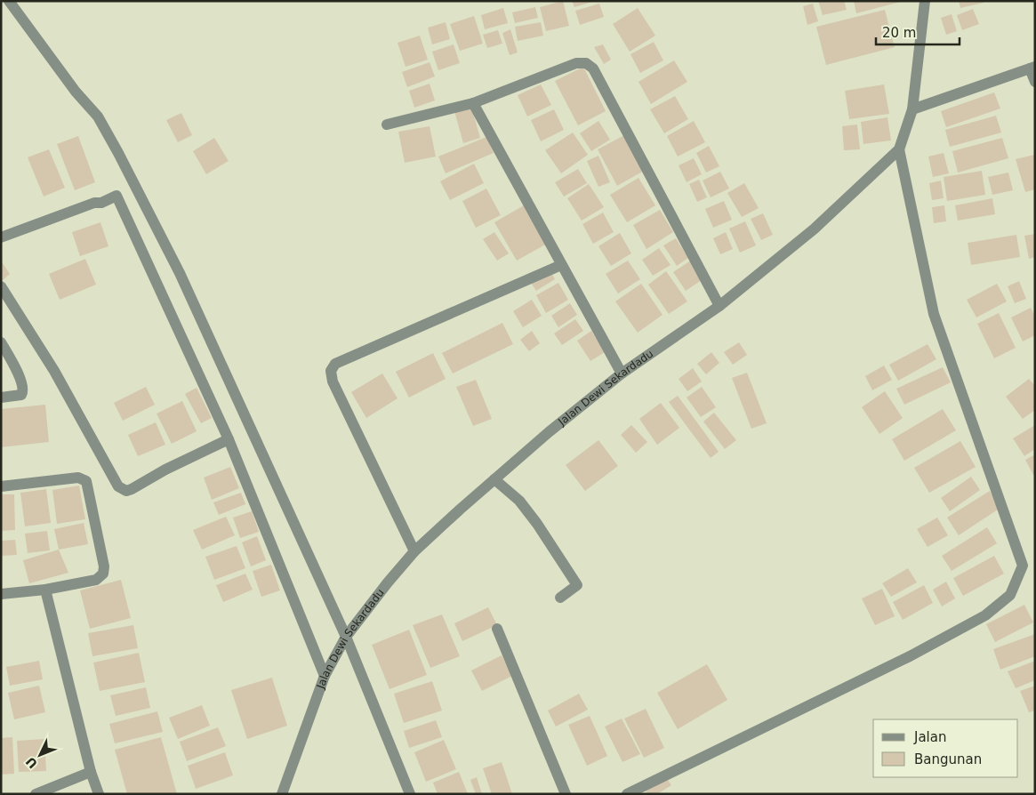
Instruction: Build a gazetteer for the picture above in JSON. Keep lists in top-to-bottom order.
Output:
{
  "streets": {
    "street": ["Jalan Dewi Sekardadu"]
  },
  "legend": ["Jalan", "Bangunan"],
  "scale_bar": "20 m",
  "north": "bottom left"
}
